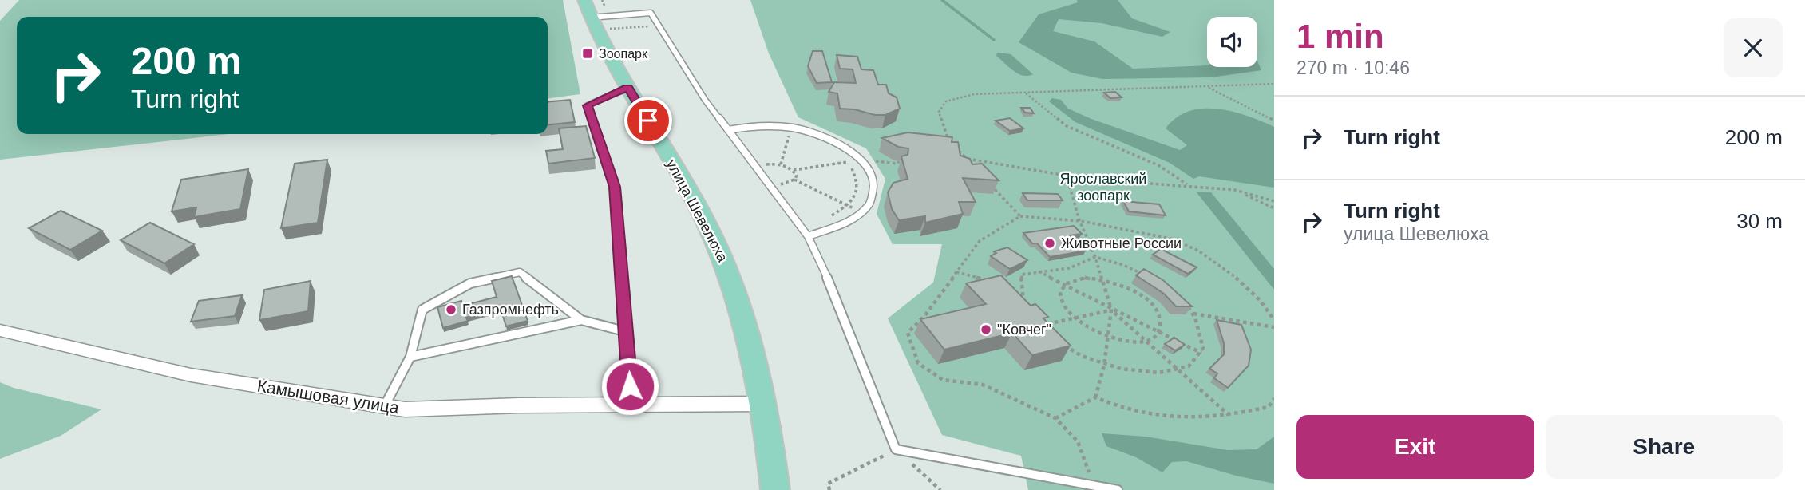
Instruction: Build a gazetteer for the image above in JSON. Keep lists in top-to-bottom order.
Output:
{
  "streets": {
    "main road": ["улица Шевелюха"],
    "street": ["Камышовая улица"]
  },
  "crossings": [
    ["улица Шевелюха", "Камышовая улица"]
  ],
  "parks": ["Ярославский зоопарк"],
  "places": {
    "transit": ["Зоопарк"],
    "other": ["Животные России", "Газпромнефть", "\"Ковчег\""]
  },
  "page": {
    "heading": ["1 min", "270 m · 10:46"],
    "turn": ["200 m", "Turn right"],
    "list": [
      {
        "name": "Turn right",
        "value": "200 m"
      },
      {
        "name": "Turn right",
        "note": "улица Шевелюха",
        "value": "30 m"
      }
    ],
    "buttons": ["Exit", "Share"]
  }
}
